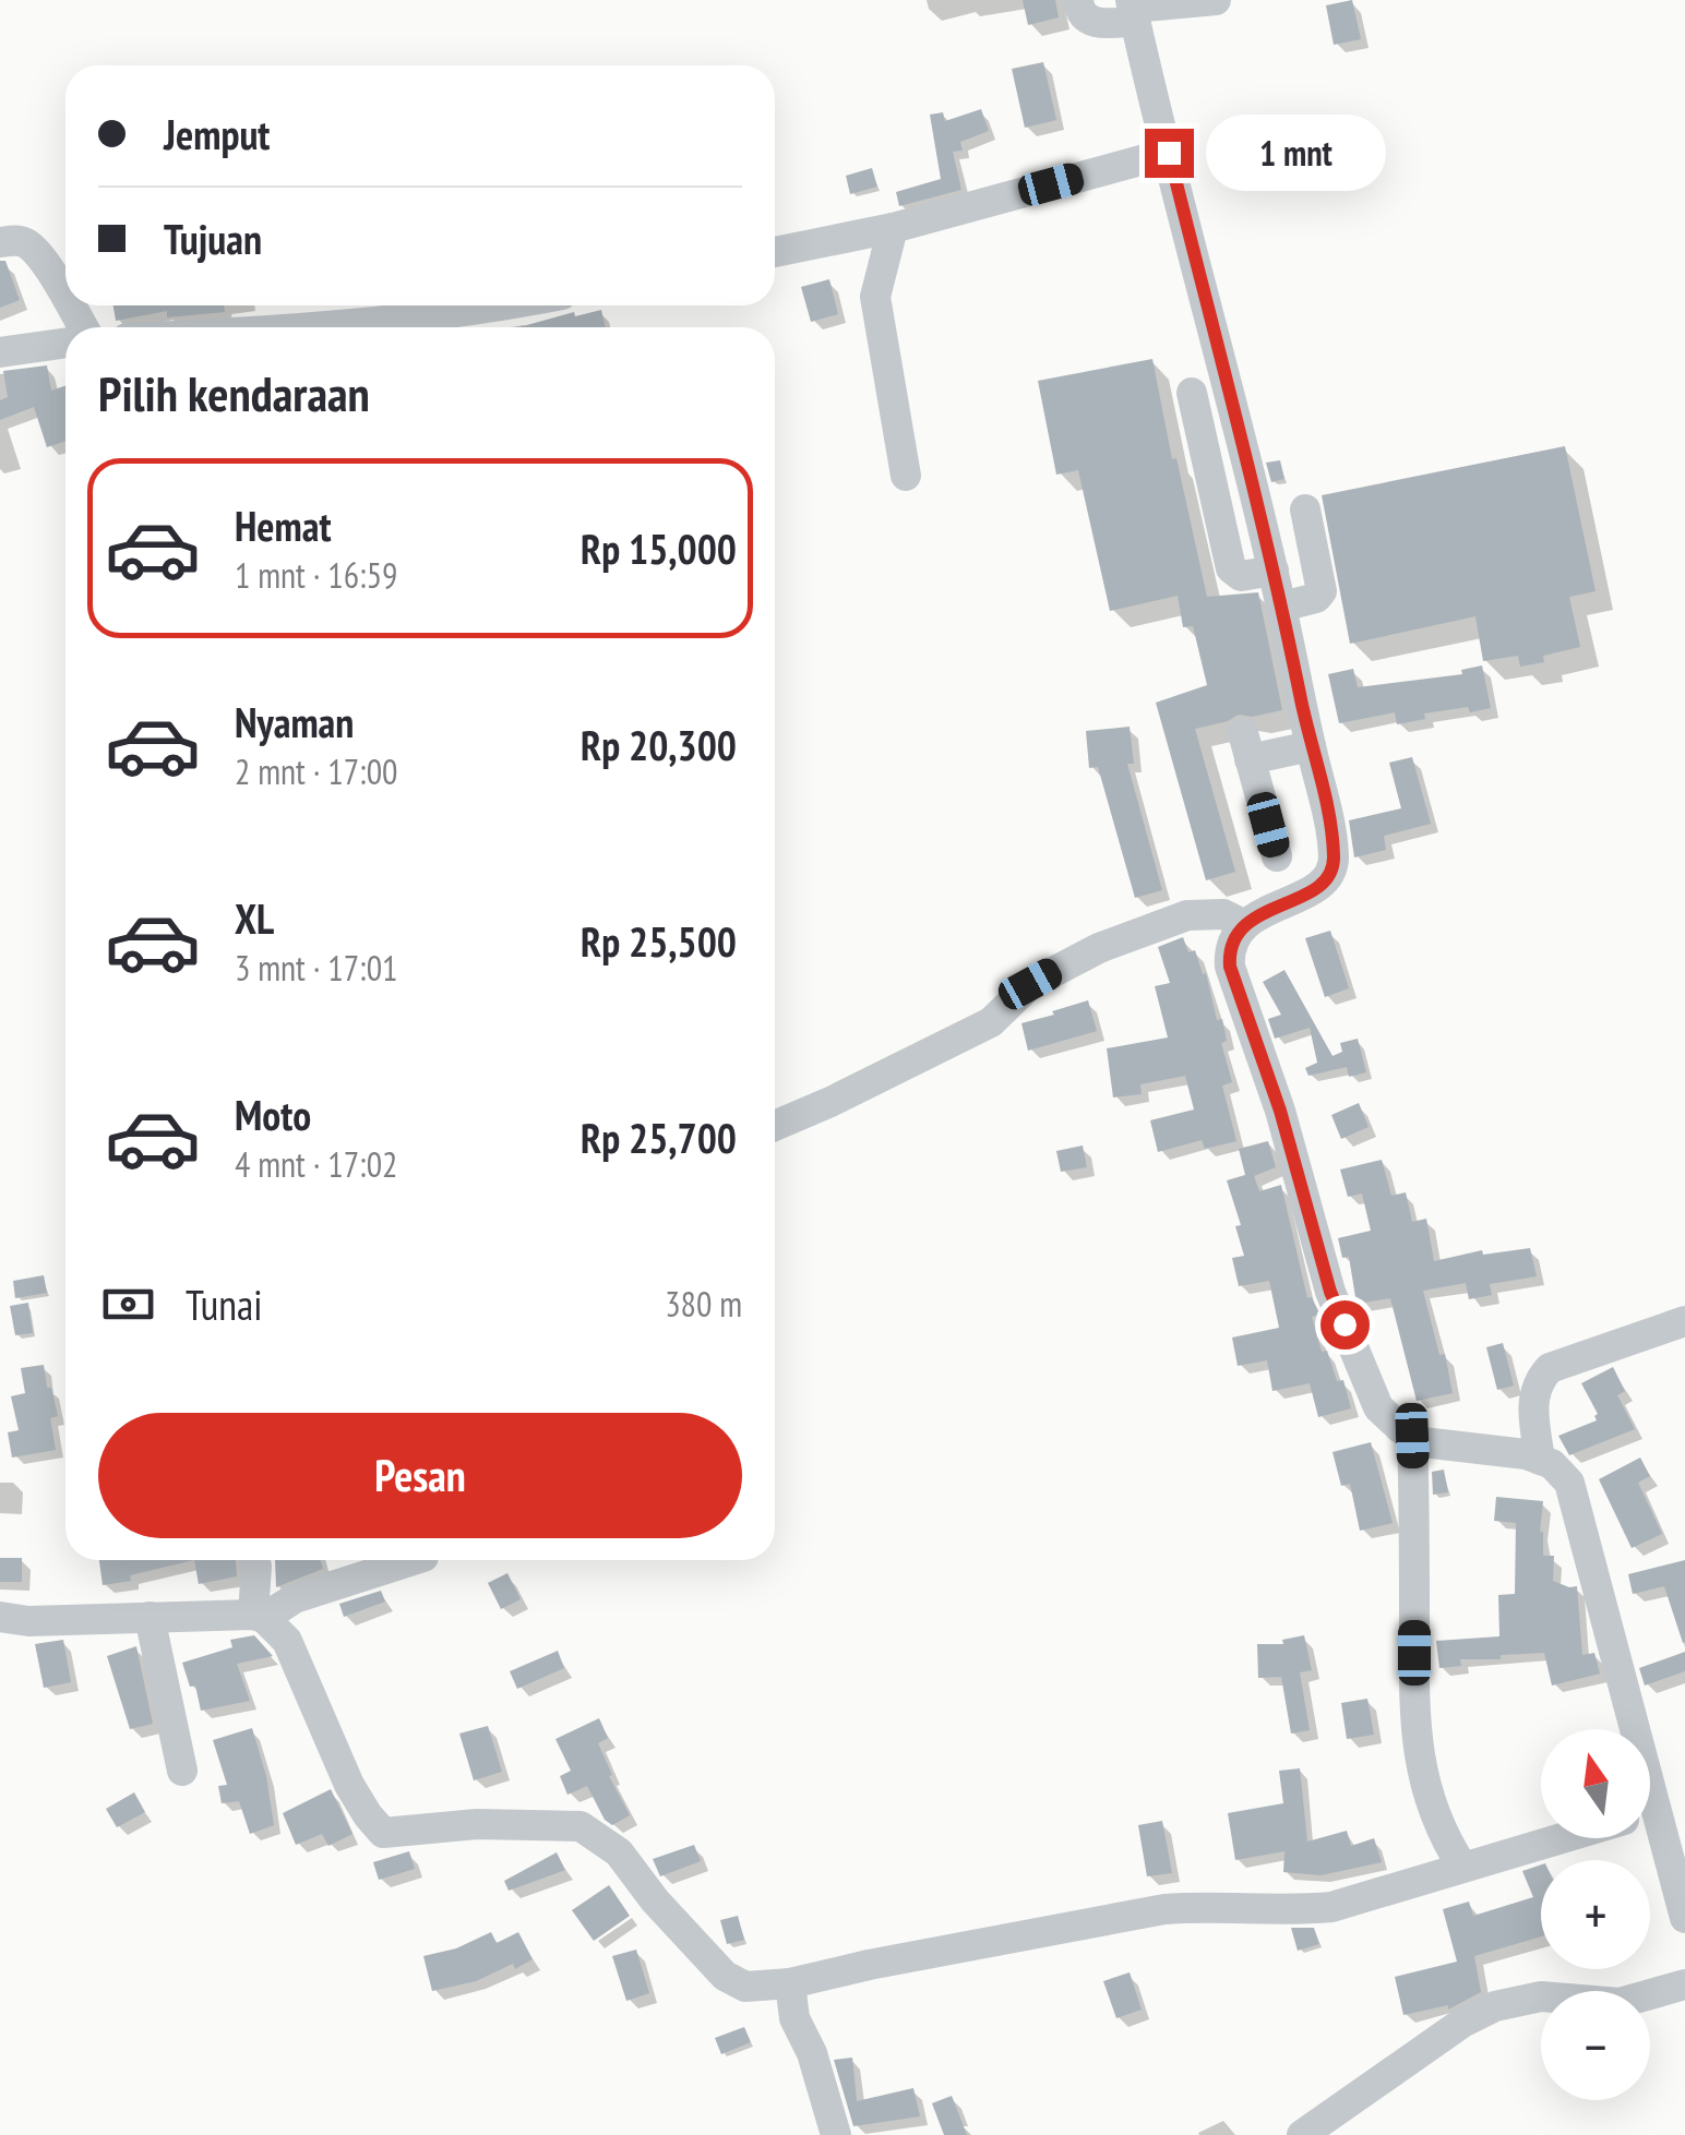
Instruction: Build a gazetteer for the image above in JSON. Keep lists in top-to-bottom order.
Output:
{
  "north": "top",
  "page": {
    "banner": ["Jemput", "Tujuan"],
    "bubble": "1 mnt",
    "heading": "Pilih kendaraan",
    "list": [
      {
        "name": "Hemat",
        "note": "1 mnt · 16:59",
        "value": "Rp 15,000"
      },
      {
        "name": "Nyaman",
        "note": "2 mnt · 17:00",
        "value": "Rp 20,300"
      },
      {
        "name": "XL",
        "note": "3 mnt · 17:01",
        "value": "Rp 25,500"
      },
      {
        "name": "Moto",
        "note": "4 mnt · 17:02",
        "value": "Rp 25,700"
      }
    ],
    "pay": ["Tunai", "380 m"],
    "buttons": "Pesan",
    "map_buttons": ["+", "−"]
  }
}
